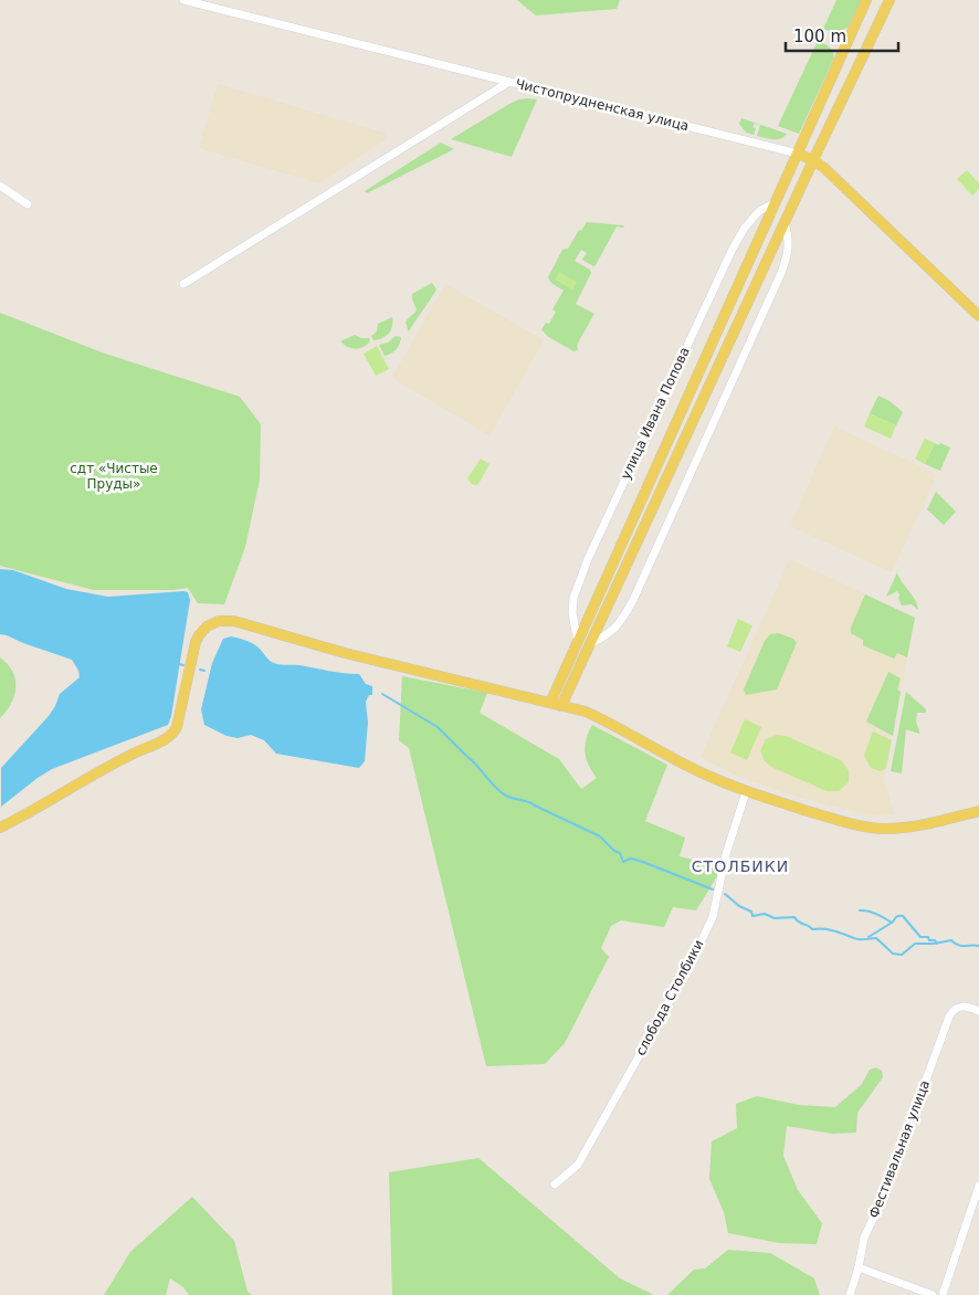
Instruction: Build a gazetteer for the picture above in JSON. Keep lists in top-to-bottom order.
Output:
{
  "streets": {
    "main road": ["Чистопрудненская улица", "улица Ивана Попова"],
    "street": ["слобода Столбики", "Фестивальная улица"]
  },
  "crossings": [
    ["Чистопрудненская улица", "улица Ивана Попова"]
  ],
  "districts": ["СТОЛБИКИ"],
  "parks": ["сдт «Чистые Пруды»"],
  "scale_bar": "100 m"
}
